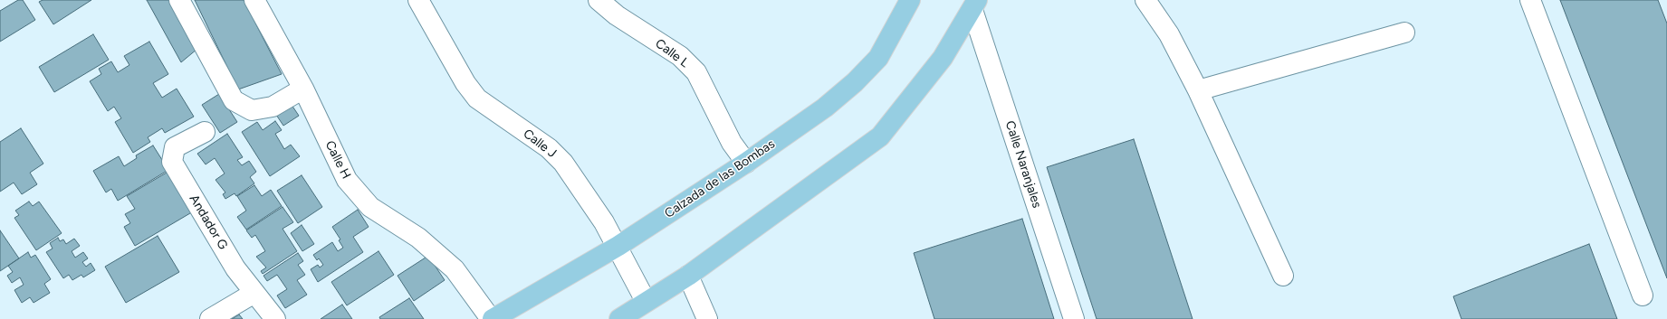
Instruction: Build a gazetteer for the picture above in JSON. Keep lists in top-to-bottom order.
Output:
{
  "streets": {
    "main road": ["Calzada de las Bombas"],
    "street": [
      "Calle L",
      "Calle J",
      "Calle H",
      "Calle Naranjales",
      "Andador G"
    ]
  },
  "crossings": [
    ["Calle L", "Calzada de las Bombas"],
    ["Calle J", "Calzada de las Bombas"],
    ["Calle H", "Calzada de las Bombas"]
  ]
}
